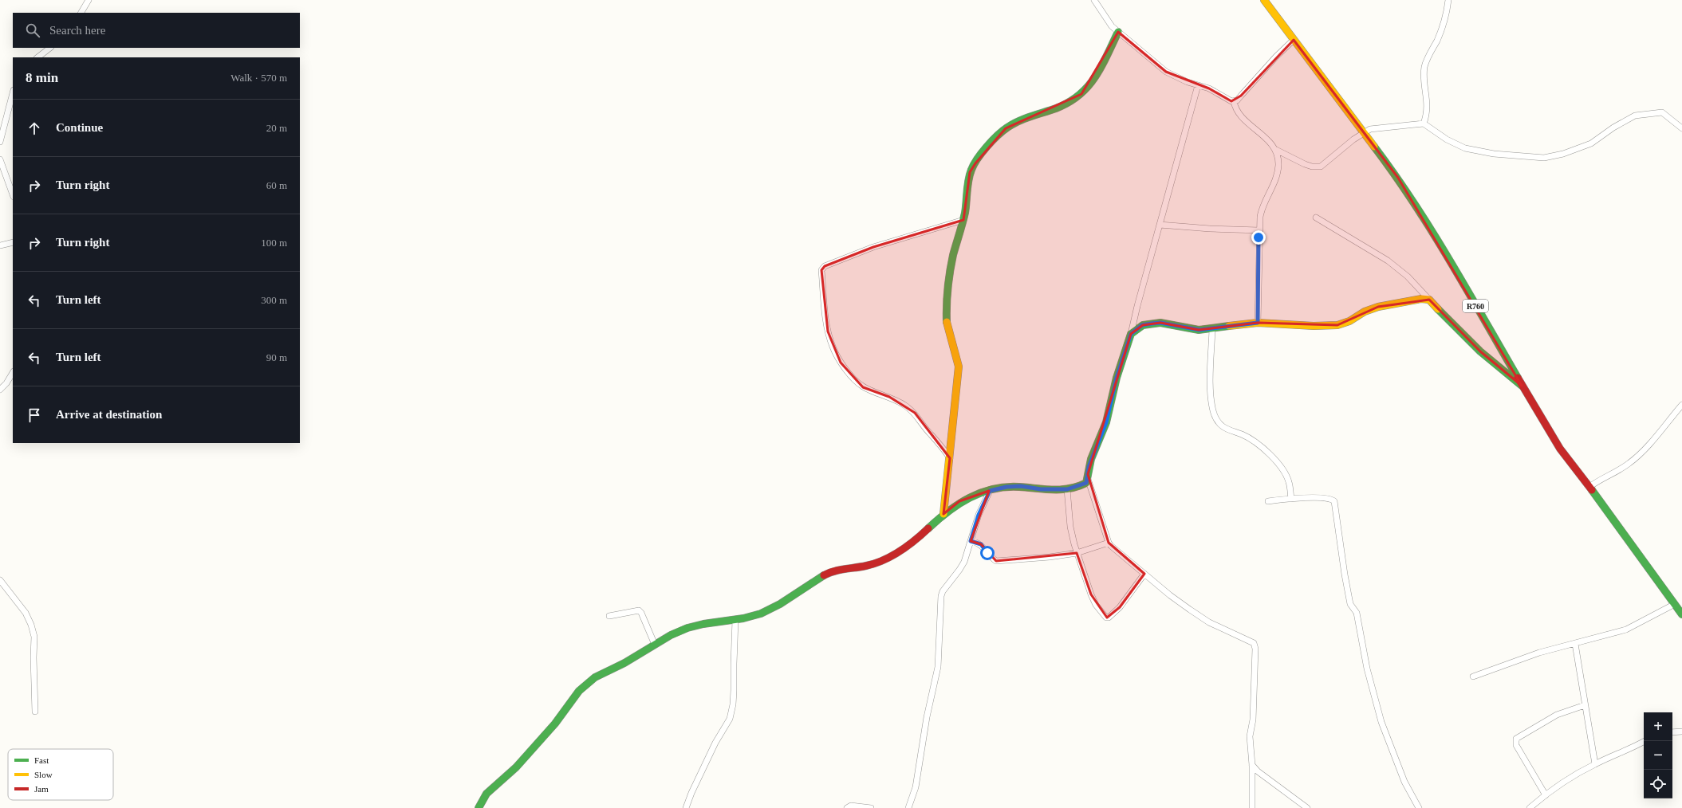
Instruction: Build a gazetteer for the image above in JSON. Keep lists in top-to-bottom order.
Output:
{
  "streets": {
    "street": ["R760"]
  },
  "legend": ["Fast", "Slow", "Jam"],
  "page": {
    "search": "Search here",
    "heading": ["8 min", "Walk · 570 m"],
    "list": [
      ["Continue", "20 m"],
      ["Turn right", "60 m"],
      ["Turn right", "100 m"],
      ["Turn left", "300 m"],
      ["Turn left", "90 m"],
      "Arrive at destination"
    ],
    "map_buttons": ["+", "−"]
  }
}
